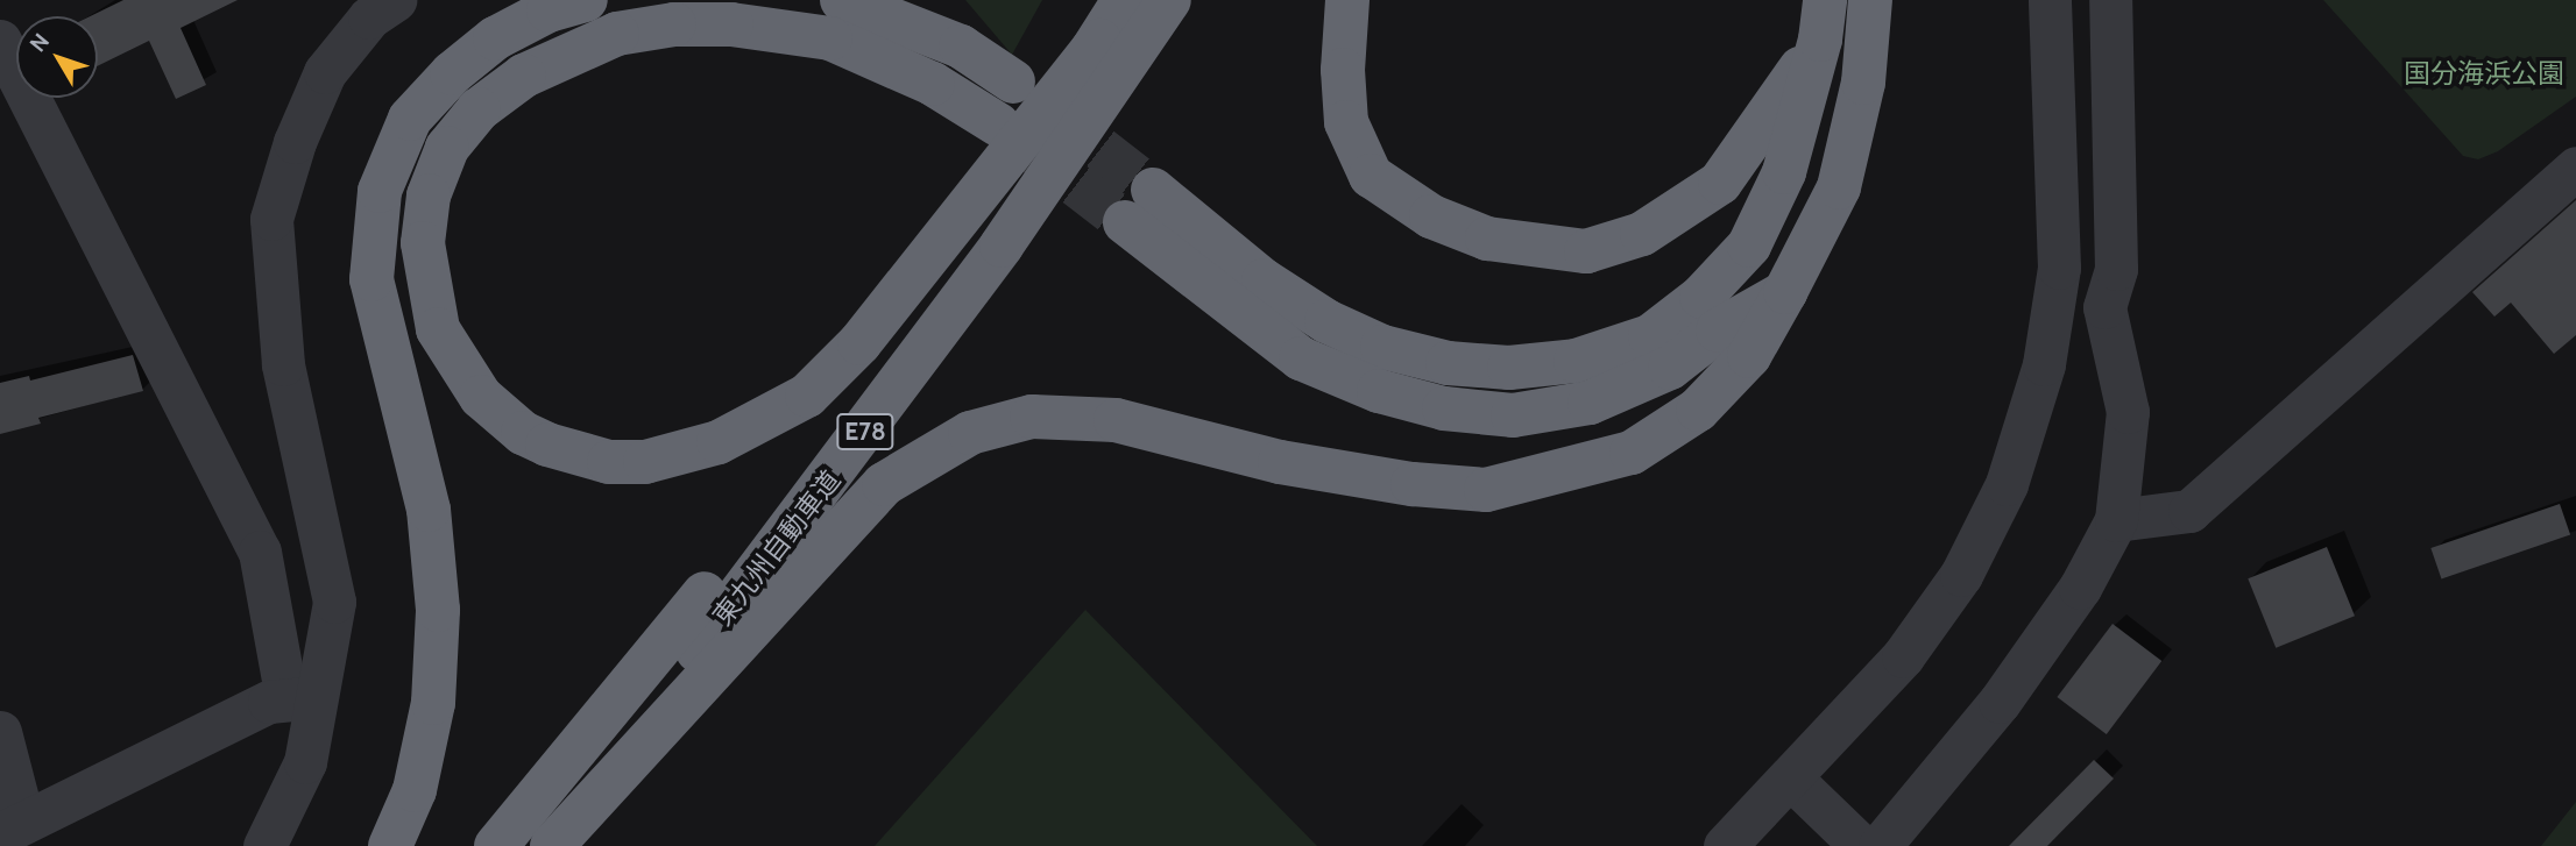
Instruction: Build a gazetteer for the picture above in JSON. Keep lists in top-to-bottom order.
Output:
{
  "streets": {
    "highway": ["E78", "東九州自動車道"]
  },
  "parks": ["国分海浜公園"],
  "north": "top left"
}
